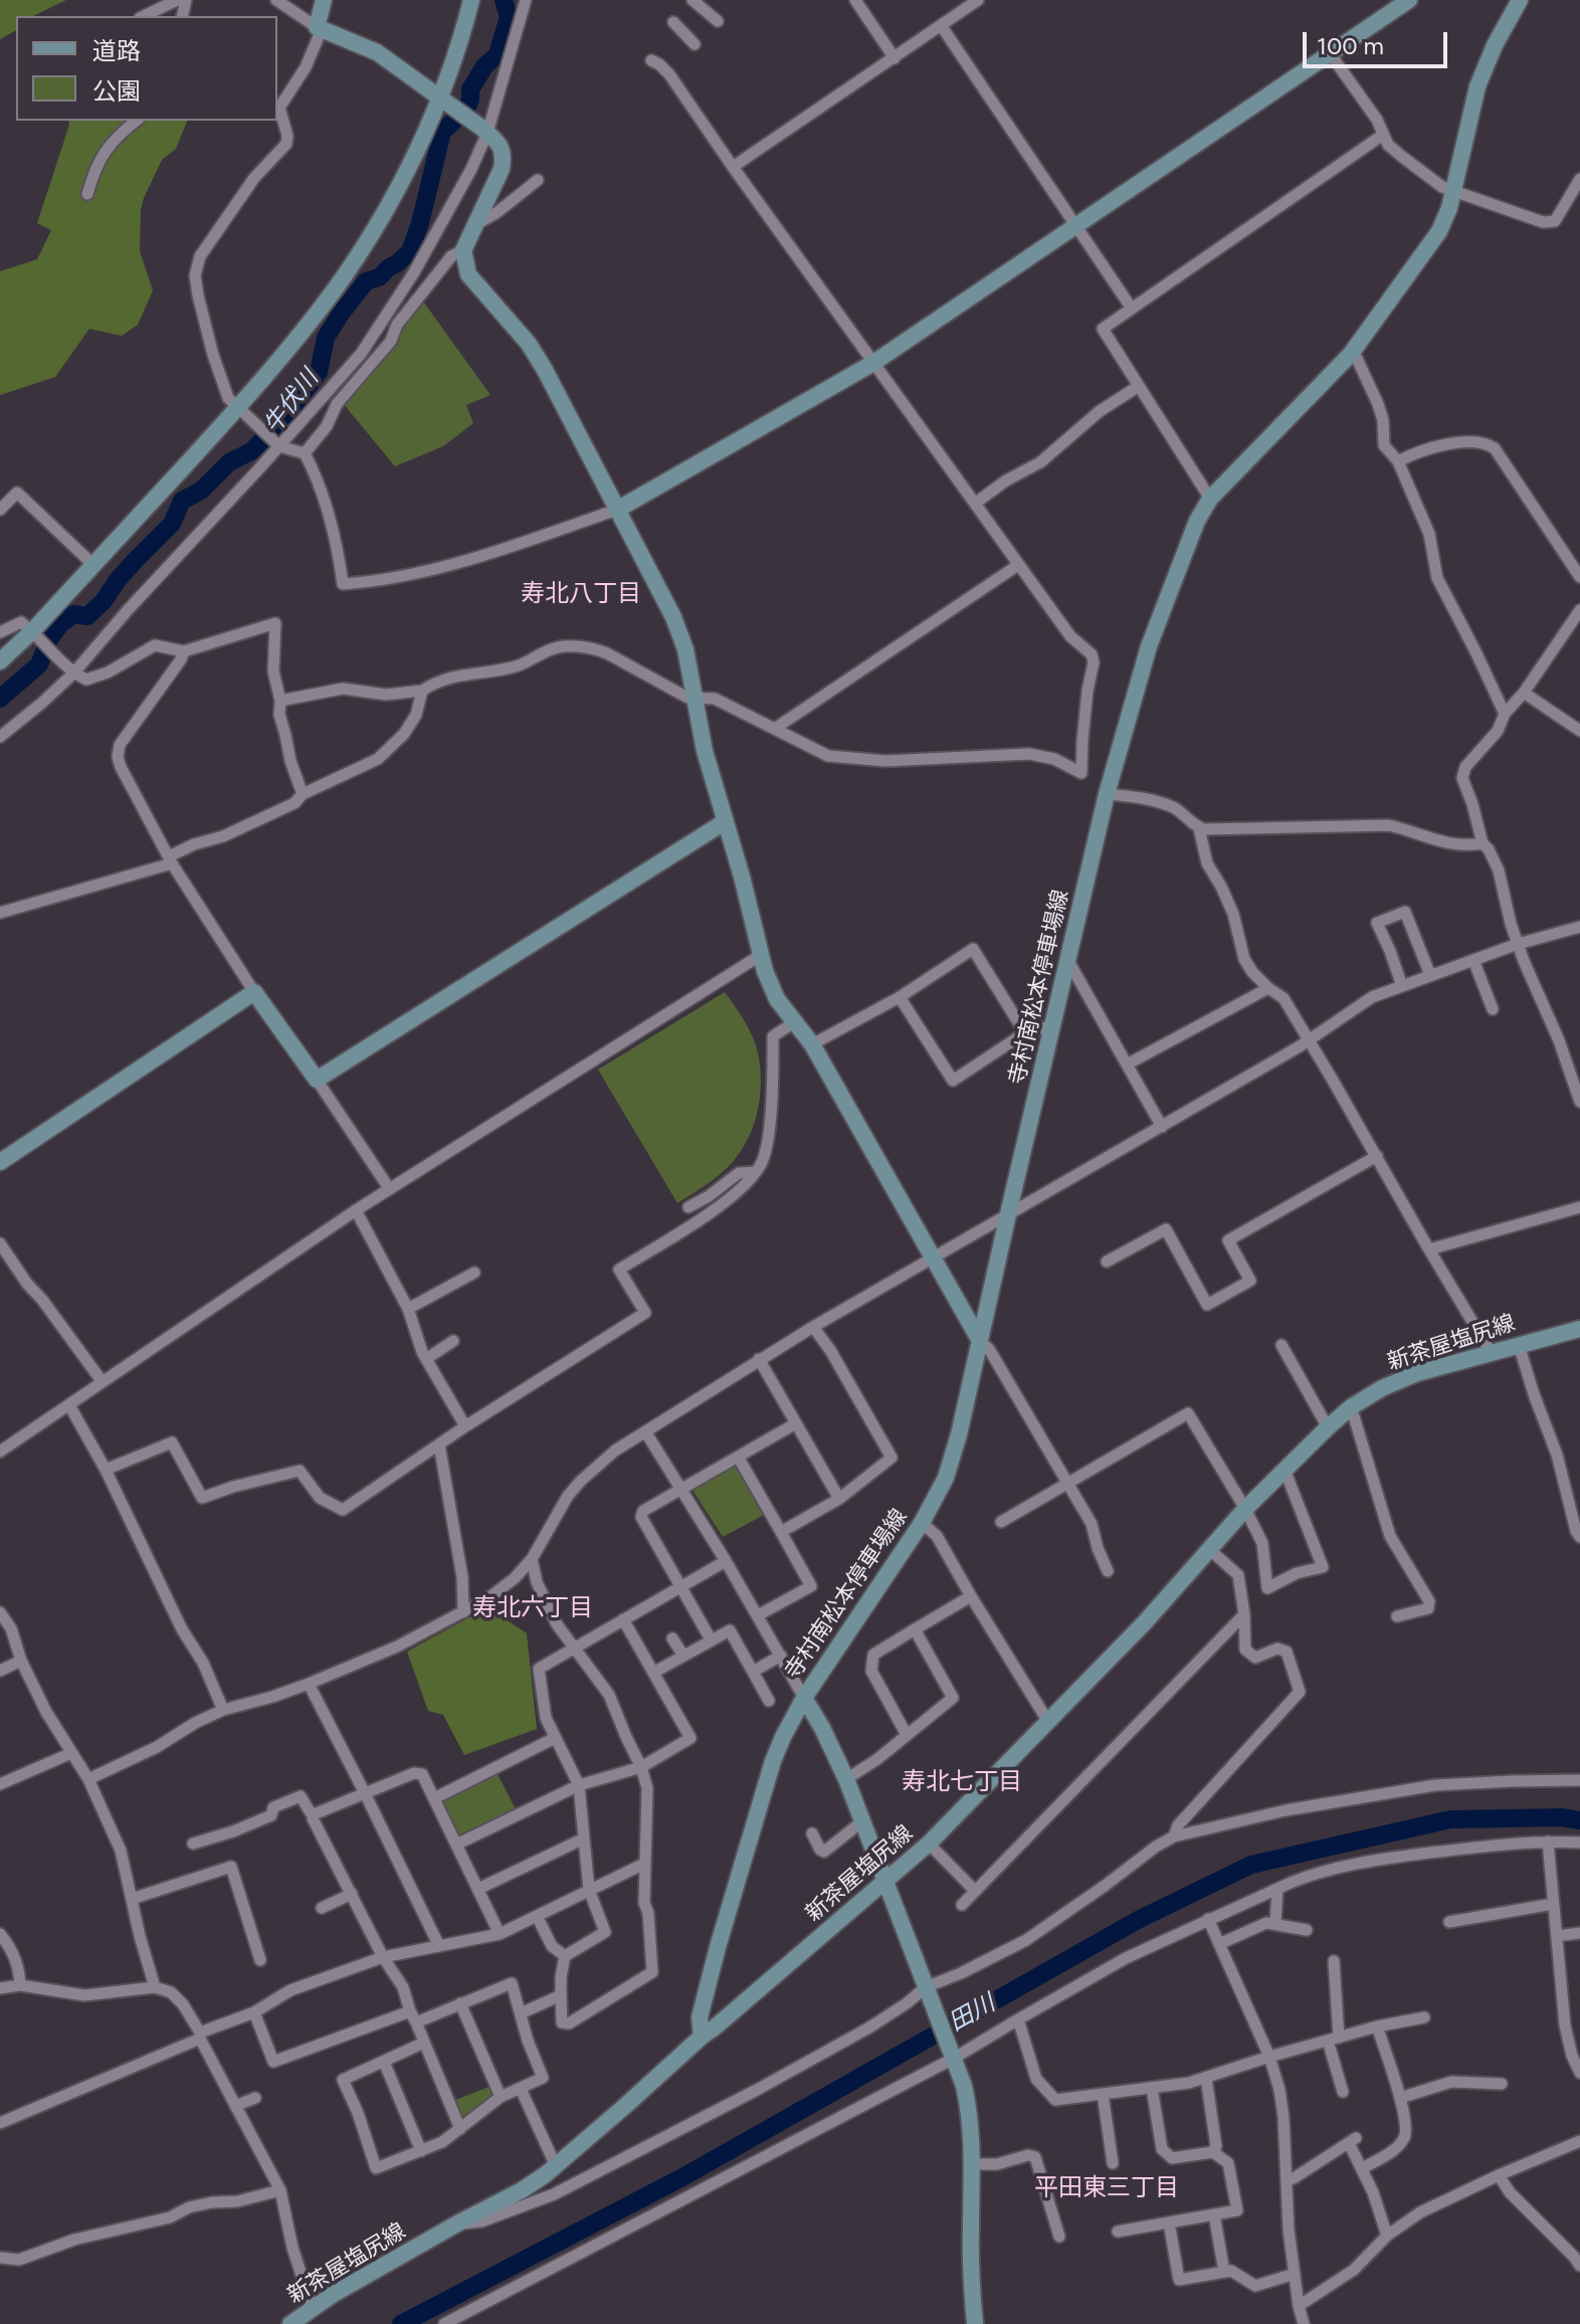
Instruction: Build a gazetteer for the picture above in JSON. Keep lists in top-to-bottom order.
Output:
{
  "streets": {
    "street": ["寺村南松本停車場線", "新茶屋塩尻線"]
  },
  "crossings": [
    ["寺村南松本停車場線", "新茶屋塩尻線"]
  ],
  "districts": [
    "寿北八丁目",
    "寿北六丁目",
    "寿北七丁目",
    "平田東三丁目"
  ],
  "water": ["牛伏川", "田川"],
  "legend": ["道路", "公園"],
  "scale_bar": "100 m"
}
